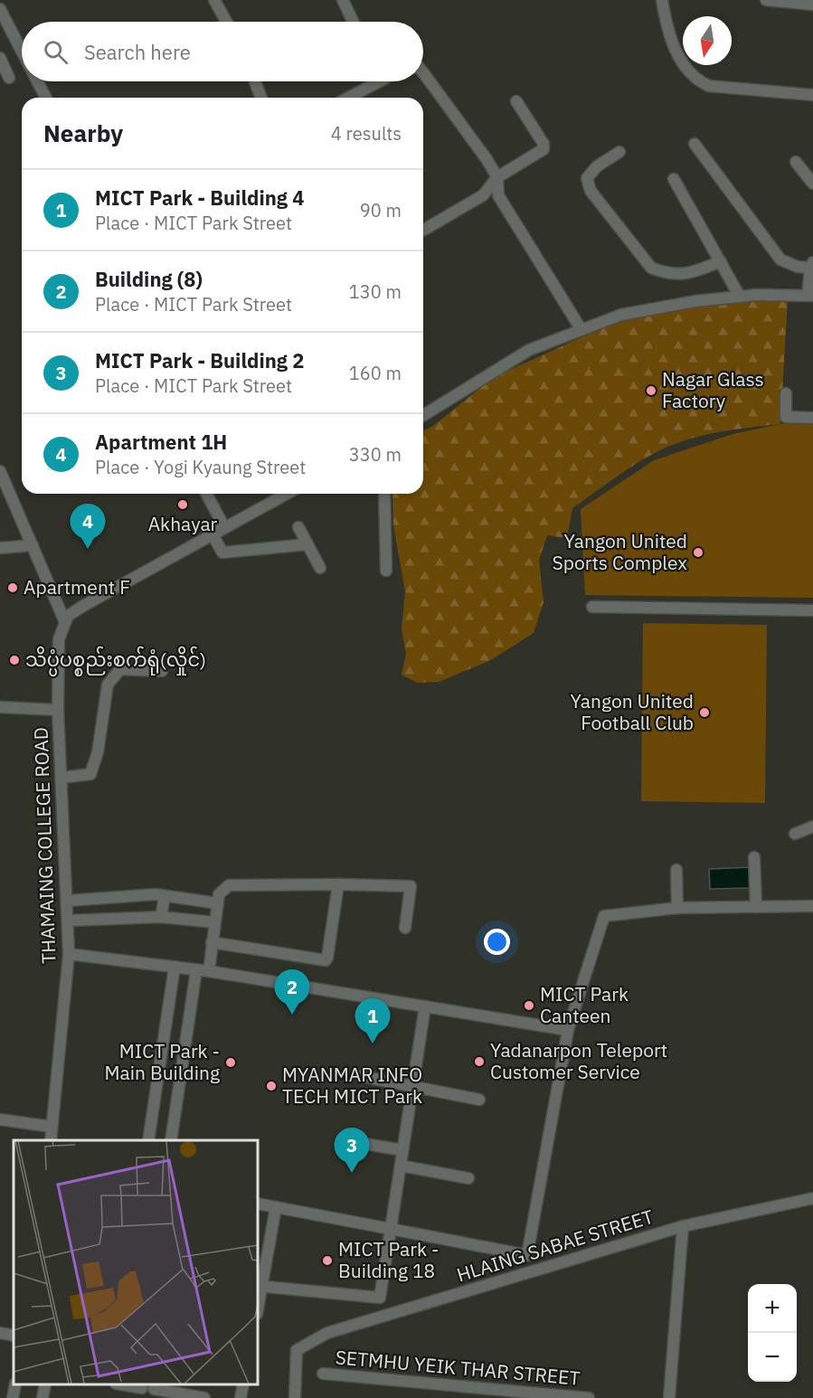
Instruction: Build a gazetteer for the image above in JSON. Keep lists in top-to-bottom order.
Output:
{
  "streets": {
    "street": ["THAMAING COLLEGE ROAD", "HLAING SABAE STREET", "SETMHU YEIK THAR STREET"]
  },
  "places": [
    "Nagar Glass Factory",
    "Akhayar",
    "Yangon United Sports Complex",
    "Apartment F",
    "သိပ္ပံပစ္စည်းစက်ရုံ(လှိုင်)",
    "Yangon United Football Club",
    "MICT Park Canteen",
    "Yadanarpon Teleport Customer Service",
    "MICT Park - Main Building",
    "MYANMAR INFO TECH MICT Park",
    "MICT Park - Building 18"
  ],
  "north": "bottom",
  "page": {
    "search": "Search here",
    "heading": ["Nearby", "4 results"],
    "list": [
      {
        "mark": "1",
        "name": "MICT Park - Building 4",
        "note": "Place · MICT Park Street",
        "value": "90 m"
      },
      {
        "mark": "2",
        "name": "Building (8)",
        "note": "Place · MICT Park Street",
        "value": "130 m"
      },
      {
        "mark": "3",
        "name": "MICT Park - Building 2",
        "note": "Place · MICT Park Street",
        "value": "160 m"
      },
      {
        "mark": "4",
        "name": "Apartment 1H",
        "note": "Place · Yogi Kyaung Street",
        "value": "330 m"
      }
    ],
    "pins": [
      "4",
      "2",
      "1",
      "3"
    ],
    "map_buttons": ["+", "−"]
  }
}
